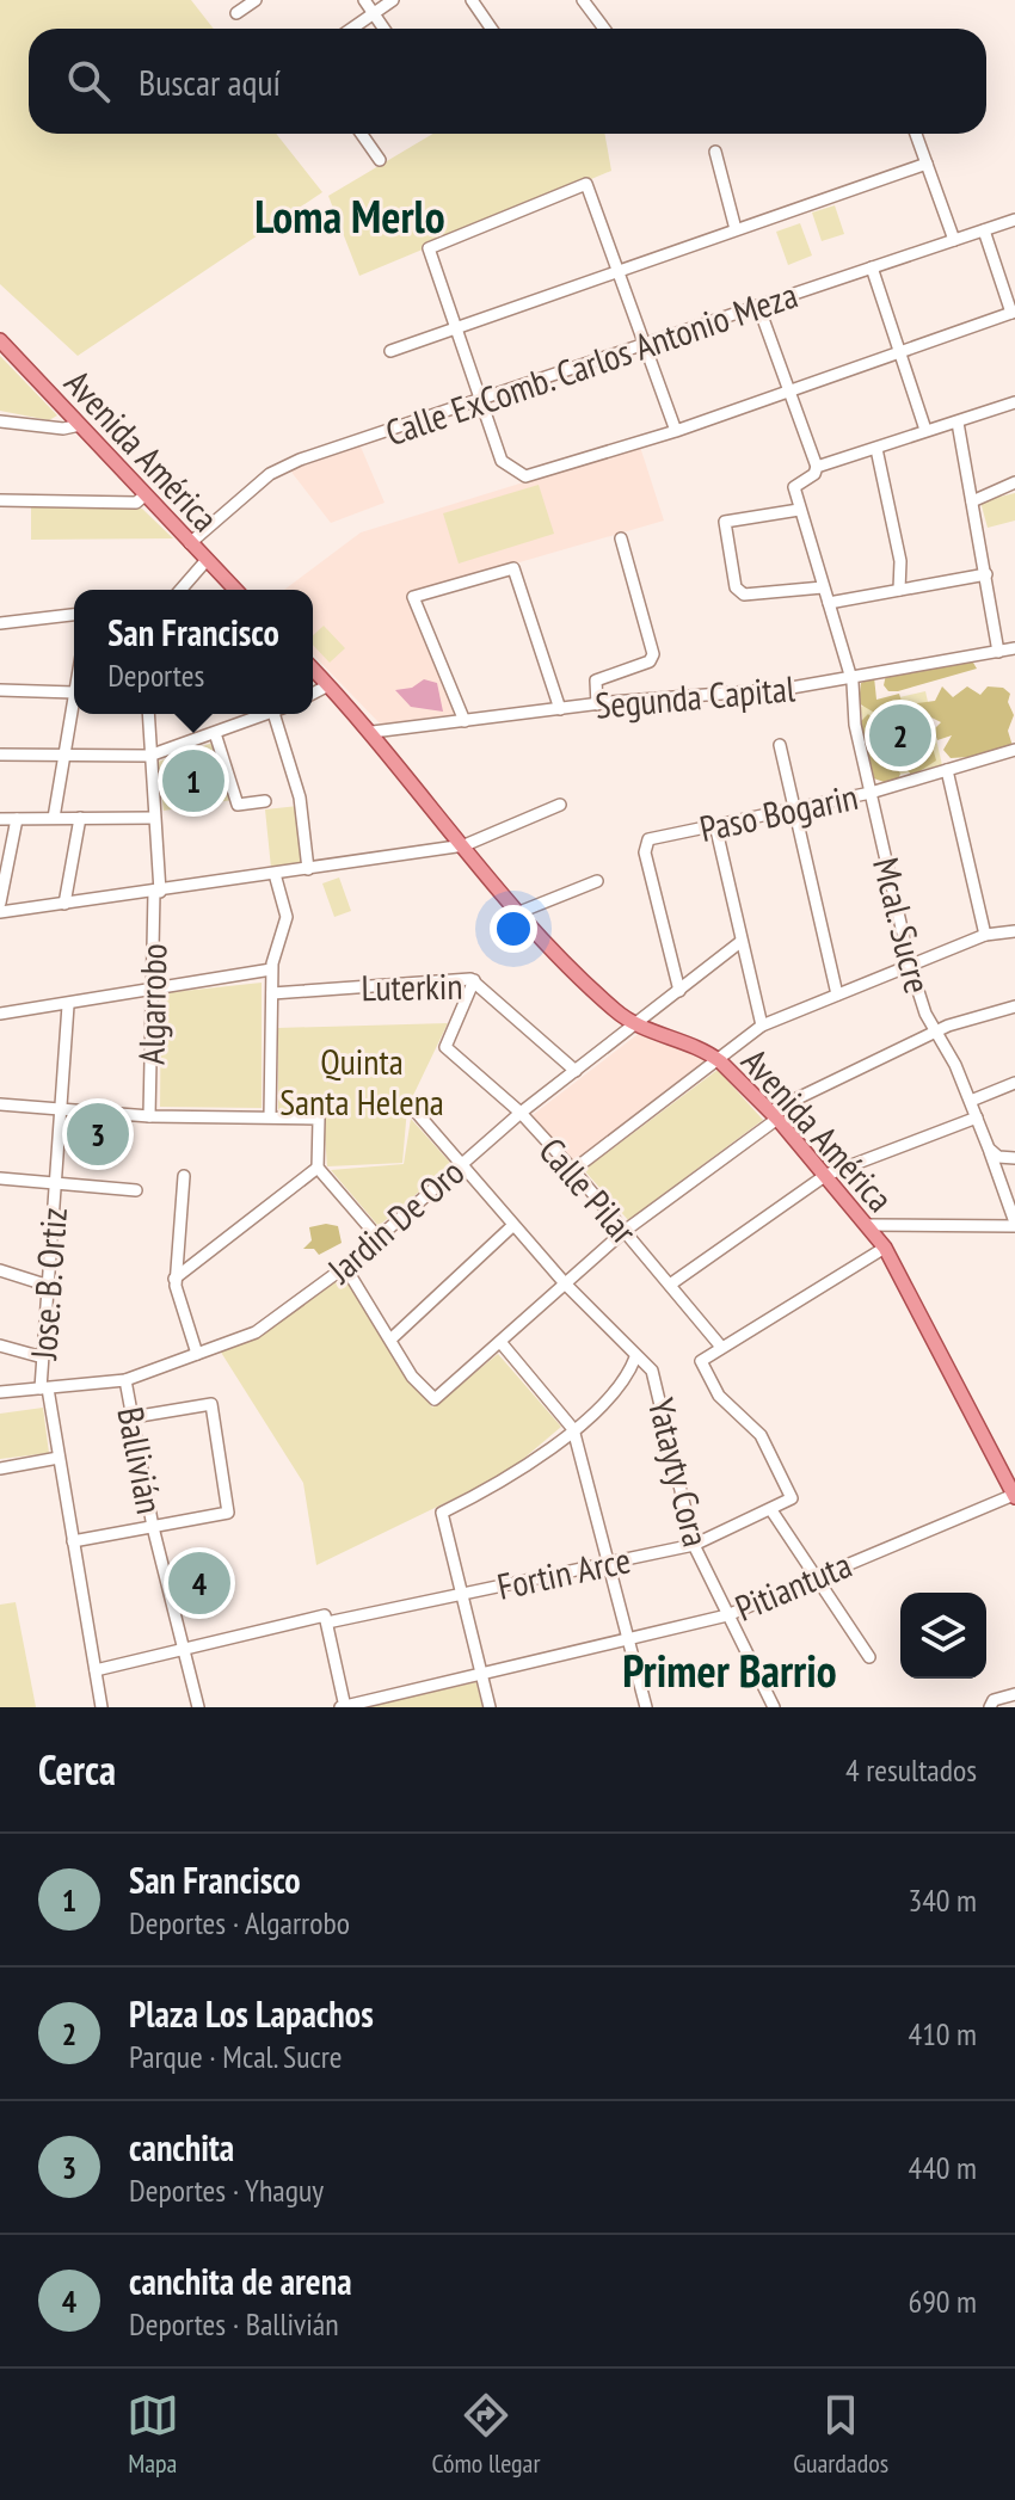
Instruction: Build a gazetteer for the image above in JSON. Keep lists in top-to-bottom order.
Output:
{
  "streets": {
    "main road": ["Avenida América"],
    "street": [
      "Calle ExComb. Carlos Antonio Meza",
      "Segunda Capital",
      "Paso Bogarin",
      "Mcal. Sucre",
      "Luterkin",
      "Algarrobo",
      "Calle Pilar",
      "Jardin De Oro",
      "Jose. B. Ortiz",
      "Ballivián",
      "Yatayty Cora",
      "Fortin Arce",
      "Pitiantuta"
    ]
  },
  "crossings": [
    ["Calle ExComb. Carlos Antonio Meza", "Avenida América"],
    ["Avenida América", "Segunda Capital"],
    ["Avenida América", "Jardin De Oro"],
    ["Avenida América", "Pitiantuta"],
    ["Segunda Capital", "Mcal. Sucre"],
    ["Paso Bogarin", "Mcal. Sucre"],
    ["Paso Bogarin", "Jardin De Oro"],
    ["Luterkin", "Calle Pilar"],
    ["Luterkin", "Jardin De Oro"],
    ["Calle Pilar", "Jardin De Oro"],
    ["Calle Pilar", "Fortin Arce"],
    ["Jardin De Oro", "Jose. B. Ortiz"],
    ["Jardin De Oro", "Ballivián"],
    ["Jardin De Oro", "Yatayty Cora"],
    ["Jose. B. Ortiz", "Fortin Arce"],
    ["Ballivián", "Fortin Arce"],
    ["Yatayty Cora", "Fortin Arce"],
    ["Yatayty Cora", "Pitiantuta"]
  ],
  "districts": ["Loma Merlo", "Primer Barrio"],
  "parks": ["Quinta Santa Helena"],
  "page": {
    "search": "Buscar aquí",
    "popup": ["San Francisco", "Deportes"],
    "pins": [
      "2",
      "1",
      "3",
      "4"
    ],
    "heading": ["Cerca", "4 resultados"],
    "list": [
      {
        "mark": "1",
        "name": "San Francisco",
        "note": "Deportes · Algarrobo",
        "value": "340 m"
      },
      {
        "mark": "2",
        "name": "Plaza Los Lapachos",
        "note": "Parque · Mcal. Sucre",
        "value": "410 m"
      },
      {
        "mark": "3",
        "name": "canchita",
        "note": "Deportes · Yhaguy",
        "value": "440 m"
      },
      {
        "mark": "4",
        "name": "canchita de arena",
        "note": "Deportes · Ballivián",
        "value": "690 m"
      }
    ],
    "nav": ["Mapa", "Cómo llegar", "Guardados"]
  }
}
